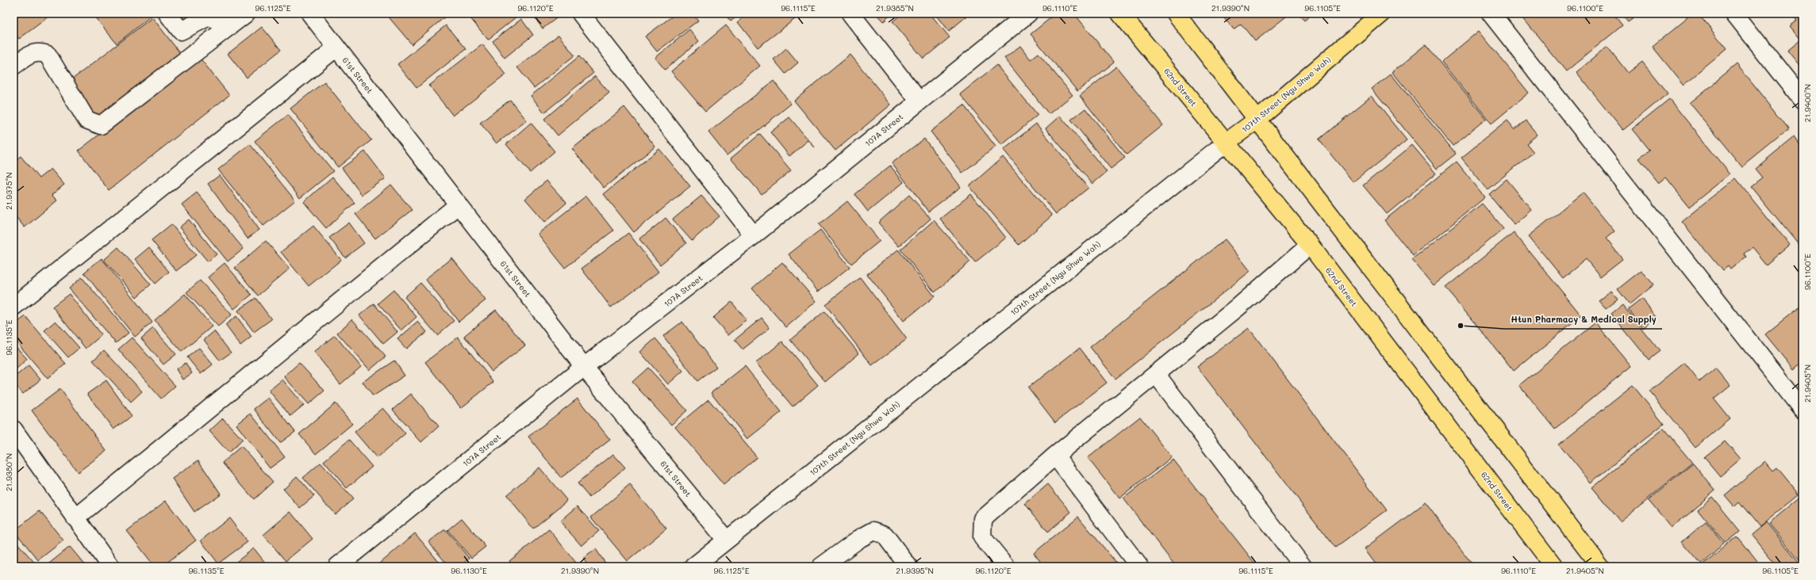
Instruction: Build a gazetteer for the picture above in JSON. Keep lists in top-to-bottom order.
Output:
{
  "streets": {
    "main road": ["62nd Street", "107th Street (Ngu Shwe Wah)"],
    "street": ["61st Street", "107A Street"]
  },
  "crossings": [
    ["61st Street", "107th Street (Ngu Shwe Wah)"],
    ["61st Street", "107A Street"],
    ["62nd Street", "107th Street (Ngu Shwe Wah)"]
  ],
  "places": ["Htun Pharmacy & Medical Supply"],
  "coordinates": [
    "96.1125°E",
    "96.1120°E",
    "96.1115°E",
    "21.9385°N",
    "96.1110°E",
    "21.9390°N",
    "96.1105°E",
    "96.1100°E",
    "21.9400°N",
    "21.9375°N",
    "96.1135°E",
    "21.9405°N",
    "21.9380°N",
    "96.1130°E",
    "21.9395°N"
  ]
}
